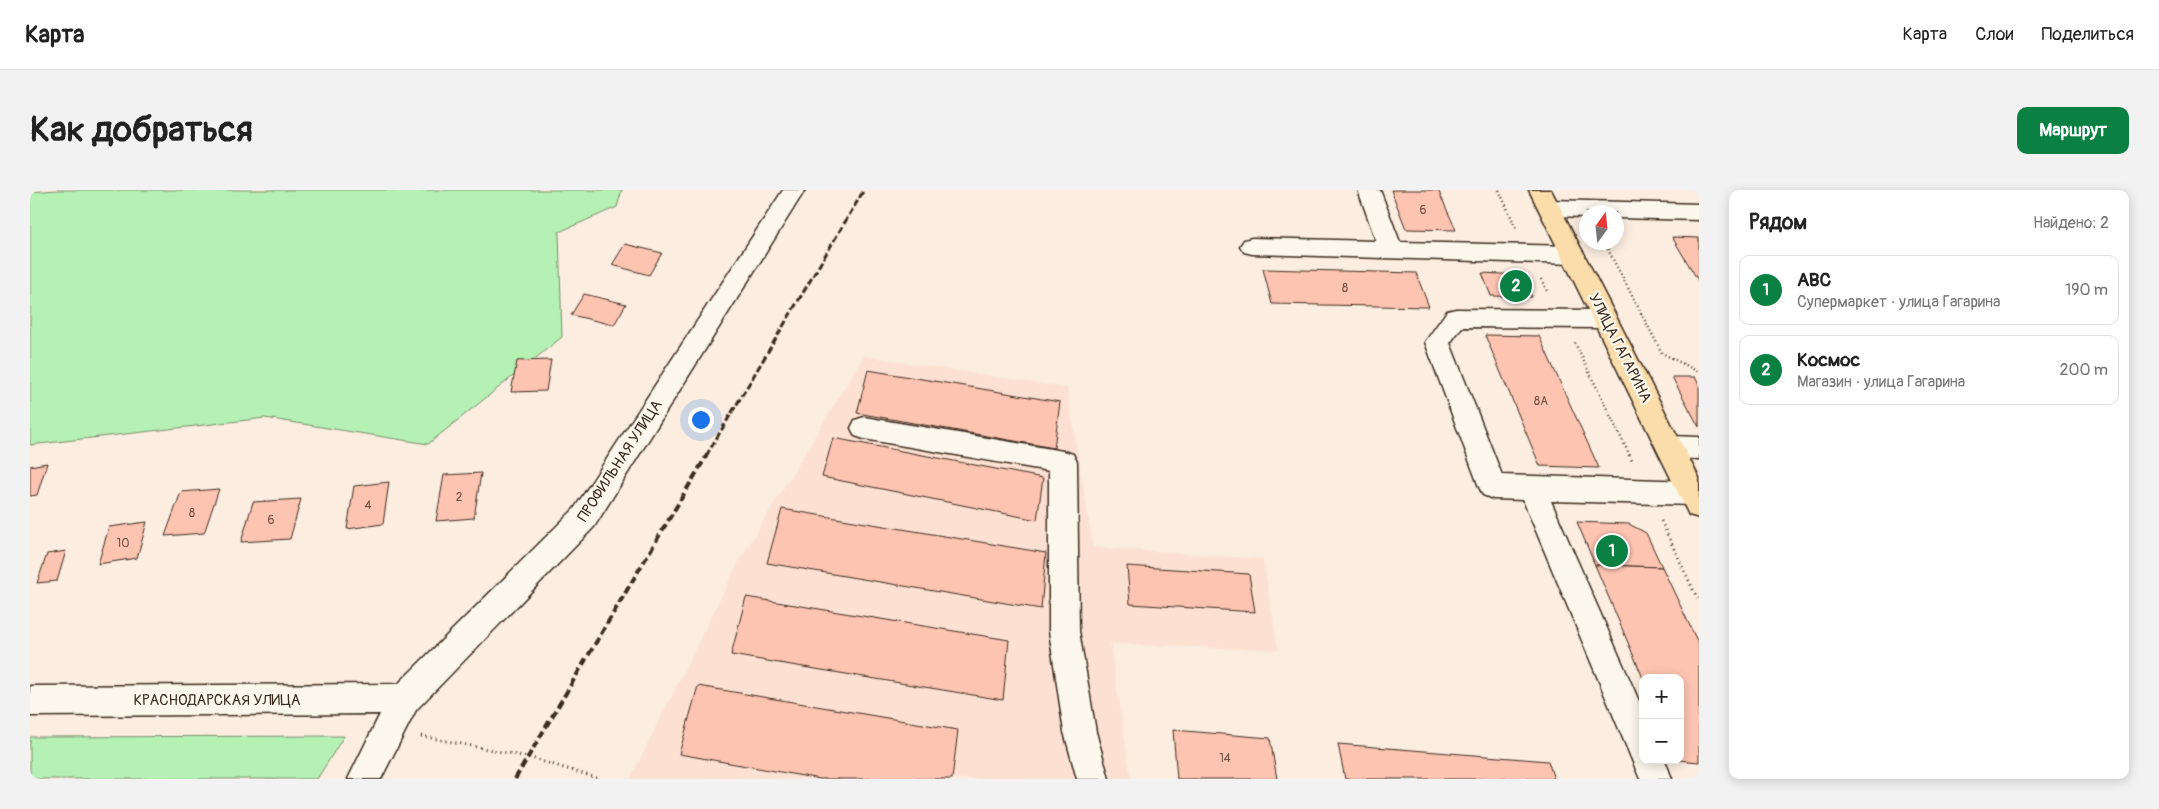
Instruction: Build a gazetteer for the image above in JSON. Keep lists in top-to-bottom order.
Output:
{
  "streets": {
    "main road": ["УЛИЦА ГАГАРИНА"],
    "street": ["ПРОФИЛЬНАЯ УЛИЦА", "КРАСНОДАРСКАЯ УЛИЦА"]
  },
  "crossings": [
    ["ПРОФИЛЬНАЯ УЛИЦА", "КРАСНОДАРСКАЯ УЛИЦА"]
  ],
  "house_numbers": [
    "6",
    "8",
    "8А",
    "2",
    "4",
    "8",
    "6",
    "10",
    "14"
  ],
  "north": "top",
  "page": {
    "header": "Карта",
    "nav": ["Карта", "Слои", "Поделиться"],
    "buttons": "Маршрут",
    "title": "Как добраться",
    "heading": ["Рядом", "Найдено: 2"],
    "list": [
      {
        "mark": "1",
        "name": "ABC",
        "note": "Супермаркет · улица Гагарина",
        "value": "190 m"
      },
      {
        "mark": "2",
        "name": "Космос",
        "note": "Магазин · улица Гагарина",
        "value": "200 m"
      }
    ],
    "pins": ["2", "1"],
    "map_buttons": ["+", "−"]
  }
}
